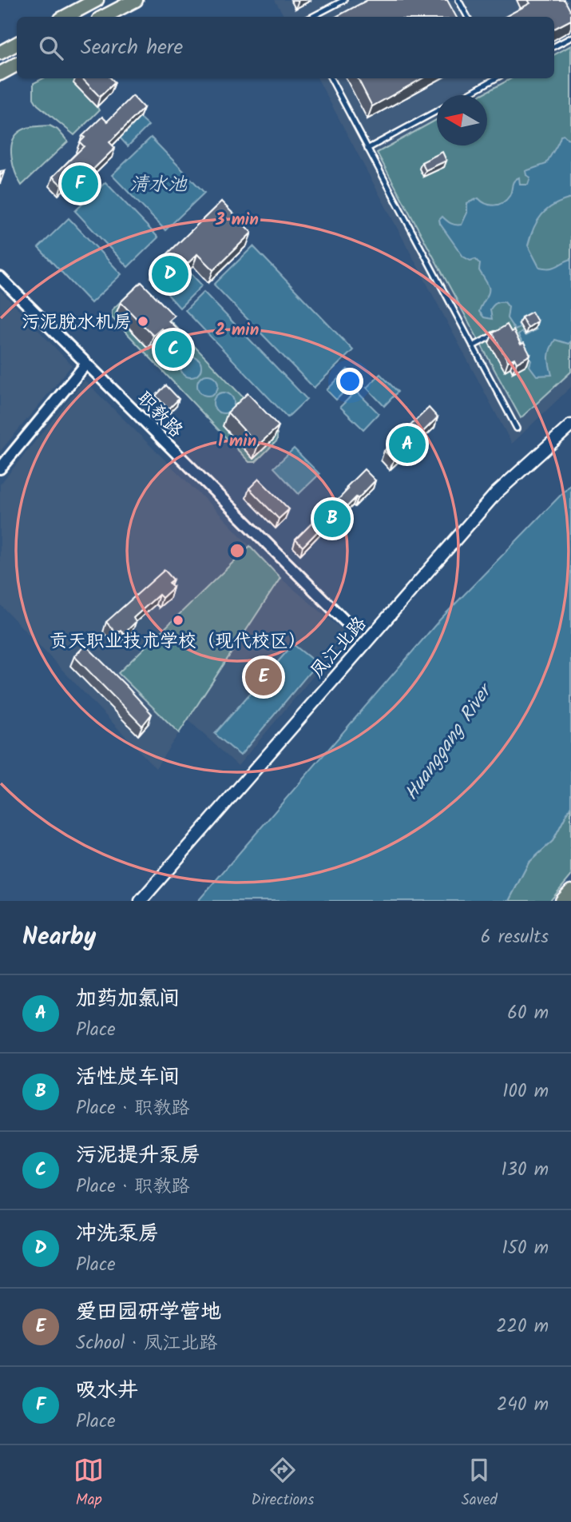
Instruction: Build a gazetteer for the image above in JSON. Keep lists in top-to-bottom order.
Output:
{
  "streets": {
    "main road": ["凤江北路"],
    "street": ["职教路"]
  },
  "water": ["清水池", "Huanggang River"],
  "places": ["污泥脱水机房", "贡天职业技术学校（现代校区）"],
  "north": "left",
  "page": {
    "search": "Search here",
    "pins": [
      "F",
      "D",
      "C",
      "A",
      "B",
      "E"
    ],
    "heading": ["Nearby", "6 results"],
    "list": [
      {
        "mark": "A",
        "name": "加药加氯间",
        "note": "Place",
        "value": "60 m"
      },
      {
        "mark": "B",
        "name": "活性炭车间",
        "note": "Place · 职教路",
        "value": "100 m"
      },
      {
        "mark": "C",
        "name": "污泥提升泵房",
        "note": "Place · 职教路",
        "value": "130 m"
      },
      {
        "mark": "D",
        "name": "冲洗泵房",
        "note": "Place",
        "value": "150 m"
      },
      {
        "mark": "E",
        "name": "爱田园研学营地",
        "note": "School · 凤江北路",
        "value": "220 m"
      },
      {
        "mark": "F",
        "name": "吸水井",
        "note": "Place",
        "value": "240 m"
      }
    ],
    "nav": ["Map", "Directions", "Saved"]
  },
  "rings": ["3 min", "2 min", "1 min"]
}
